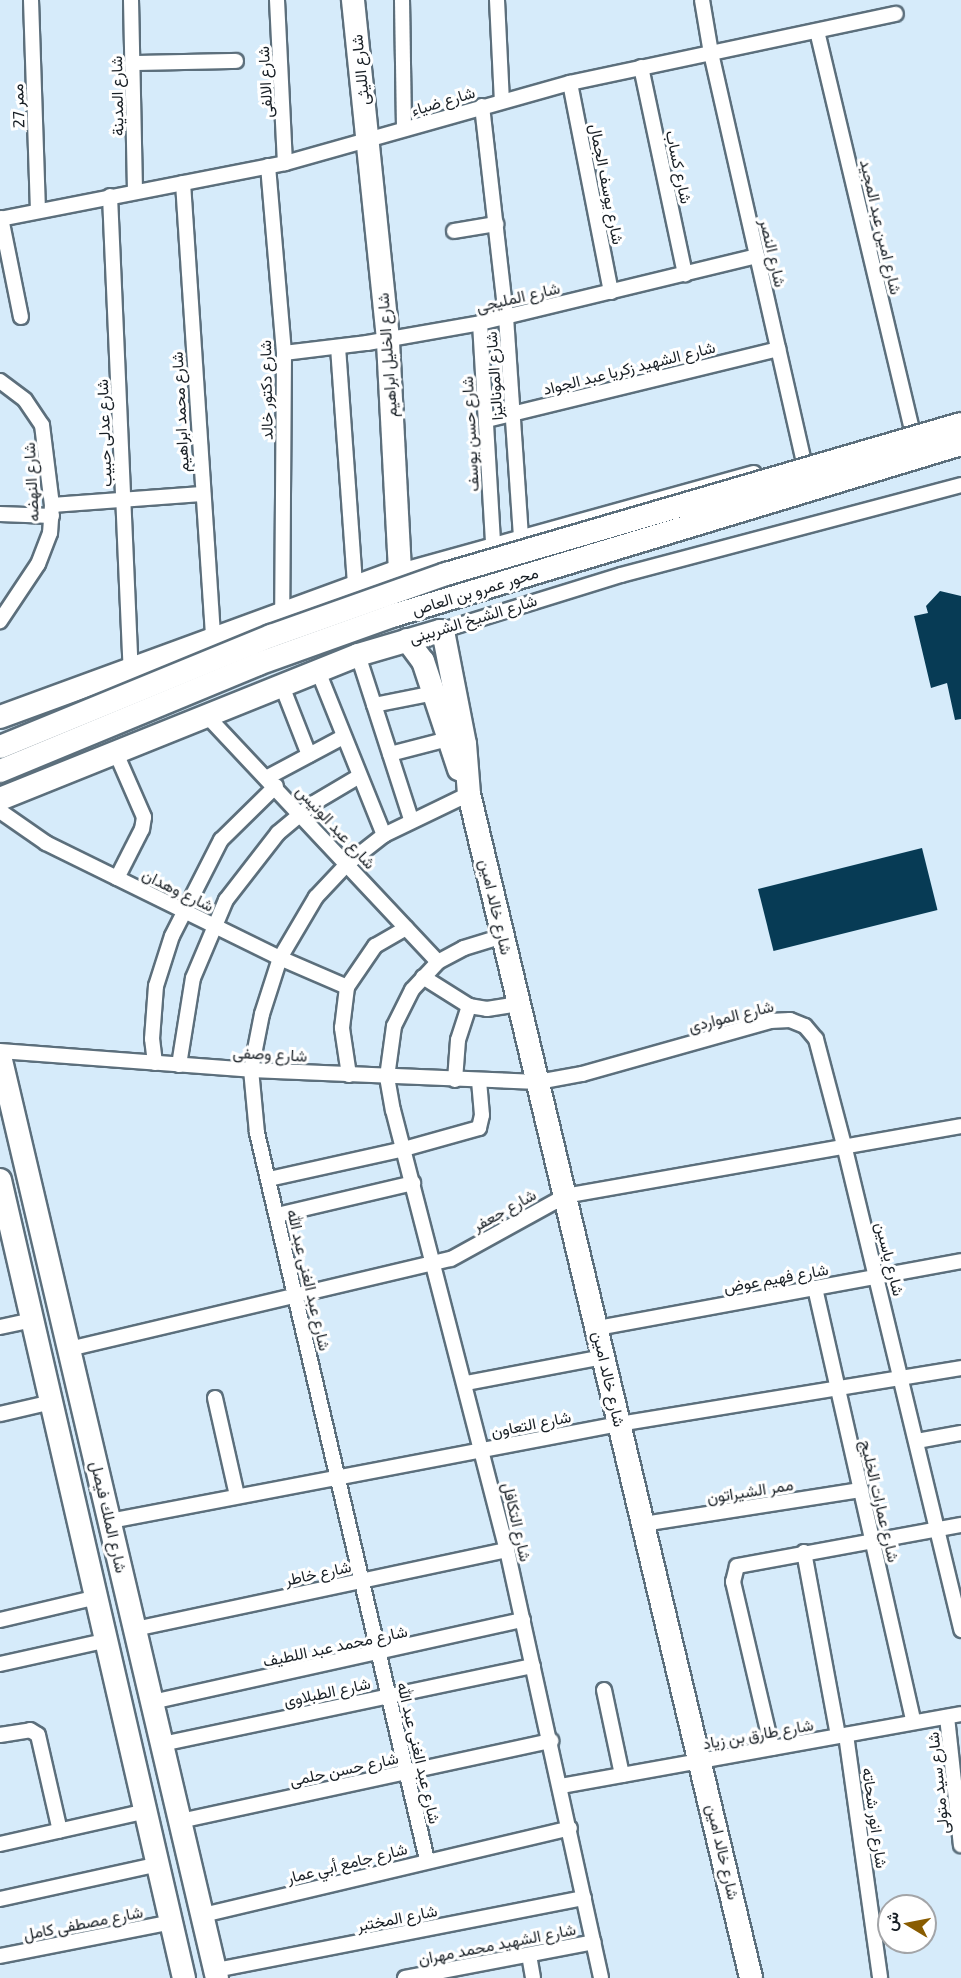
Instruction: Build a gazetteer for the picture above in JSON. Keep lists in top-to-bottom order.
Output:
{
  "streets": {
    "main road": [
      "شارع الليثى",
      "شارع الخليل ابراهيم",
      "محور عمرو بن العاص",
      "شارع الشيخ الشربينى",
      "شارع خالد امين",
      "شارع الملك فيصل"
    ],
    "street": [
      "شارع الالفى",
      "شارع المدينة",
      "شارع ضياء",
      "ممر 27",
      "شارع كساب",
      "شارع يوسف الجمال",
      "شارع امين عبد المجيد",
      "شارع النصر",
      "شارع المليجى",
      "شارع الشهيد زكريا عبد الجواد",
      "شارع الموناليزا",
      "شارع دكتور خالد",
      "شارع محمد ابراهيم",
      "شارع عدلى حبيب",
      "شارع حسن يوسف",
      "شارع النهضه",
      "شارع عبد الونيس",
      "شارع وهدان",
      "شارع المواردى",
      "شارع وصفى",
      "شارع جعفر",
      "شارع ياسين",
      "شارع فهيم عوض",
      "شارع عبد الغنى عبد الله",
      "شارع التعاون",
      "ممر الشيراتون",
      "شارع عمارات الخليج",
      "شارع التكافل",
      "شارع خاطر",
      "شارع محمد عبد اللطيف",
      "شارع الطبلاوى",
      "شارع طارق بن زياد",
      "شارع حسن حلمى",
      "شارع سيد متولى",
      "شارع انور شحاته",
      "شارع جامع أبي عمار",
      "شارع المختبر",
      "شارع مصطفى كامل",
      "شارع الشهيد محمد مهران"
    ]
  },
  "crossings": [
    ["شارع الليثى", "شارع ضياء"],
    ["شارع الليثى", "شارع الخليل ابراهيم"],
    ["شارع الالفى", "شارع ضياء"],
    ["شارع المدينة", "شارع ضياء"],
    ["شارع ضياء", "ممر 27"],
    ["شارع ضياء", "شارع كساب"],
    ["شارع ضياء", "شارع يوسف الجمال"],
    ["شارع ضياء", "شارع امين عبد المجيد"],
    ["شارع ضياء", "شارع النصر"],
    ["شارع ضياء", "شارع الخليل ابراهيم"],
    ["شارع ضياء", "شارع الموناليزا"],
    ["شارع ضياء", "شارع دكتور خالد"],
    ["شارع ضياء", "شارع محمد ابراهيم"],
    ["شارع ضياء", "شارع عدلى حبيب"],
    ["شارع كساب", "شارع المليجى"],
    ["شارع يوسف الجمال", "شارع المليجى"],
    ["شارع النصر", "شارع المليجى"],
    ["شارع النصر", "شارع الشهيد زكريا عبد الجواد"],
    ["شارع المليجى", "شارع الخليل ابراهيم"],
    ["شارع المليجى", "شارع الموناليزا"],
    ["شارع المليجى", "شارع دكتور خالد"],
    ["شارع المليجى", "شارع حسن يوسف"],
    ["شارع الشهيد زكريا عبد الجواد", "شارع الموناليزا"],
    ["شارع الشهيد زكريا عبد الجواد", "شارع حسن يوسف"],
    ["شارع الشيخ الشربينى", "شارع عبد الونيس"],
    ["شارع الشيخ الشربينى", "شارع خالد امين"],
    ["شارع عبد الونيس", "شارع عبد الغنى عبد الله"],
    ["شارع وهدان", "شارع عبد الغنى عبد الله"],
    ["شارع خالد امين", "شارع المواردى"],
    ["شارع خالد امين", "شارع وصفى"],
    ["شارع خالد امين", "شارع جعفر"],
    ["شارع خالد امين", "شارع فهيم عوض"],
    ["شارع خالد امين", "شارع عبد الغنى عبد الله"],
    ["شارع خالد امين", "شارع التعاون"],
    ["شارع خالد امين", "ممر الشيراتون"],
    ["شارع خالد امين", "شارع طارق بن زياد"],
    ["شارع المواردى", "شارع وصفى"],
    ["شارع المواردى", "شارع جعفر"],
    ["شارع المواردى", "شارع ياسين"],
    ["شارع وصفى", "شارع عبد الغنى عبد الله"],
    ["شارع وصفى", "شارع التكافل"],
    ["شارع جعفر", "شارع ياسين"],
    ["شارع جعفر", "شارع عبد الغنى عبد الله"],
    ["شارع جعفر", "شارع الملك فيصل"],
    ["شارع جعفر", "شارع التكافل"],
    ["شارع ياسين", "شارع فهيم عوض"],
    ["شارع ياسين", "شارع التعاون"],
    ["شارع فهيم عوض", "شارع عمارات الخليج"],
    ["شارع عبد الغنى عبد الله", "شارع التعاون"],
    ["شارع عبد الغنى عبد الله", "شارع خاطر"],
    ["شارع عبد الغنى عبد الله", "شارع محمد عبد اللطيف"],
    ["شارع عبد الغنى عبد الله", "شارع الطبلاوى"],
    ["شارع عبد الغنى عبد الله", "شارع حسن حلمى"],
    ["شارع عبد الغنى عبد الله", "شارع جامع أبي عمار"],
    ["شارع التعاون", "شارع عمارات الخليج"],
    ["شارع التعاون", "شارع الملك فيصل"],
    ["شارع التعاون", "شارع التكافل"],
    ["ممر الشيراتون", "شارع عمارات الخليج"],
    ["شارع عمارات الخليج", "شارع طارق بن زياد"],
    ["شارع الملك فيصل", "شارع خاطر"],
    ["شارع الملك فيصل", "شارع محمد عبد اللطيف"],
    ["شارع الملك فيصل", "شارع الطبلاوى"],
    ["شارع الملك فيصل", "شارع حسن حلمى"],
    ["شارع الملك فيصل", "شارع جامع أبي عمار"],
    ["شارع الملك فيصل", "شارع المختبر"],
    ["شارع الملك فيصل", "شارع مصطفى كامل"],
    ["شارع التكافل", "شارع خاطر"],
    ["شارع التكافل", "شارع محمد عبد اللطيف"],
    ["شارع التكافل", "شارع الطبلاوى"],
    ["شارع التكافل", "شارع طارق بن زياد"],
    ["شارع التكافل", "شارع حسن حلمى"],
    ["شارع التكافل", "شارع جامع أبي عمار"],
    ["شارع التكافل", "شارع المختبر"],
    ["شارع التكافل", "شارع الشهيد محمد مهران"],
    ["شارع طارق بن زياد", "شارع سيد متولى"],
    ["شارع طارق بن زياد", "شارع انور شحاته"]
  ],
  "north": "left"
}
